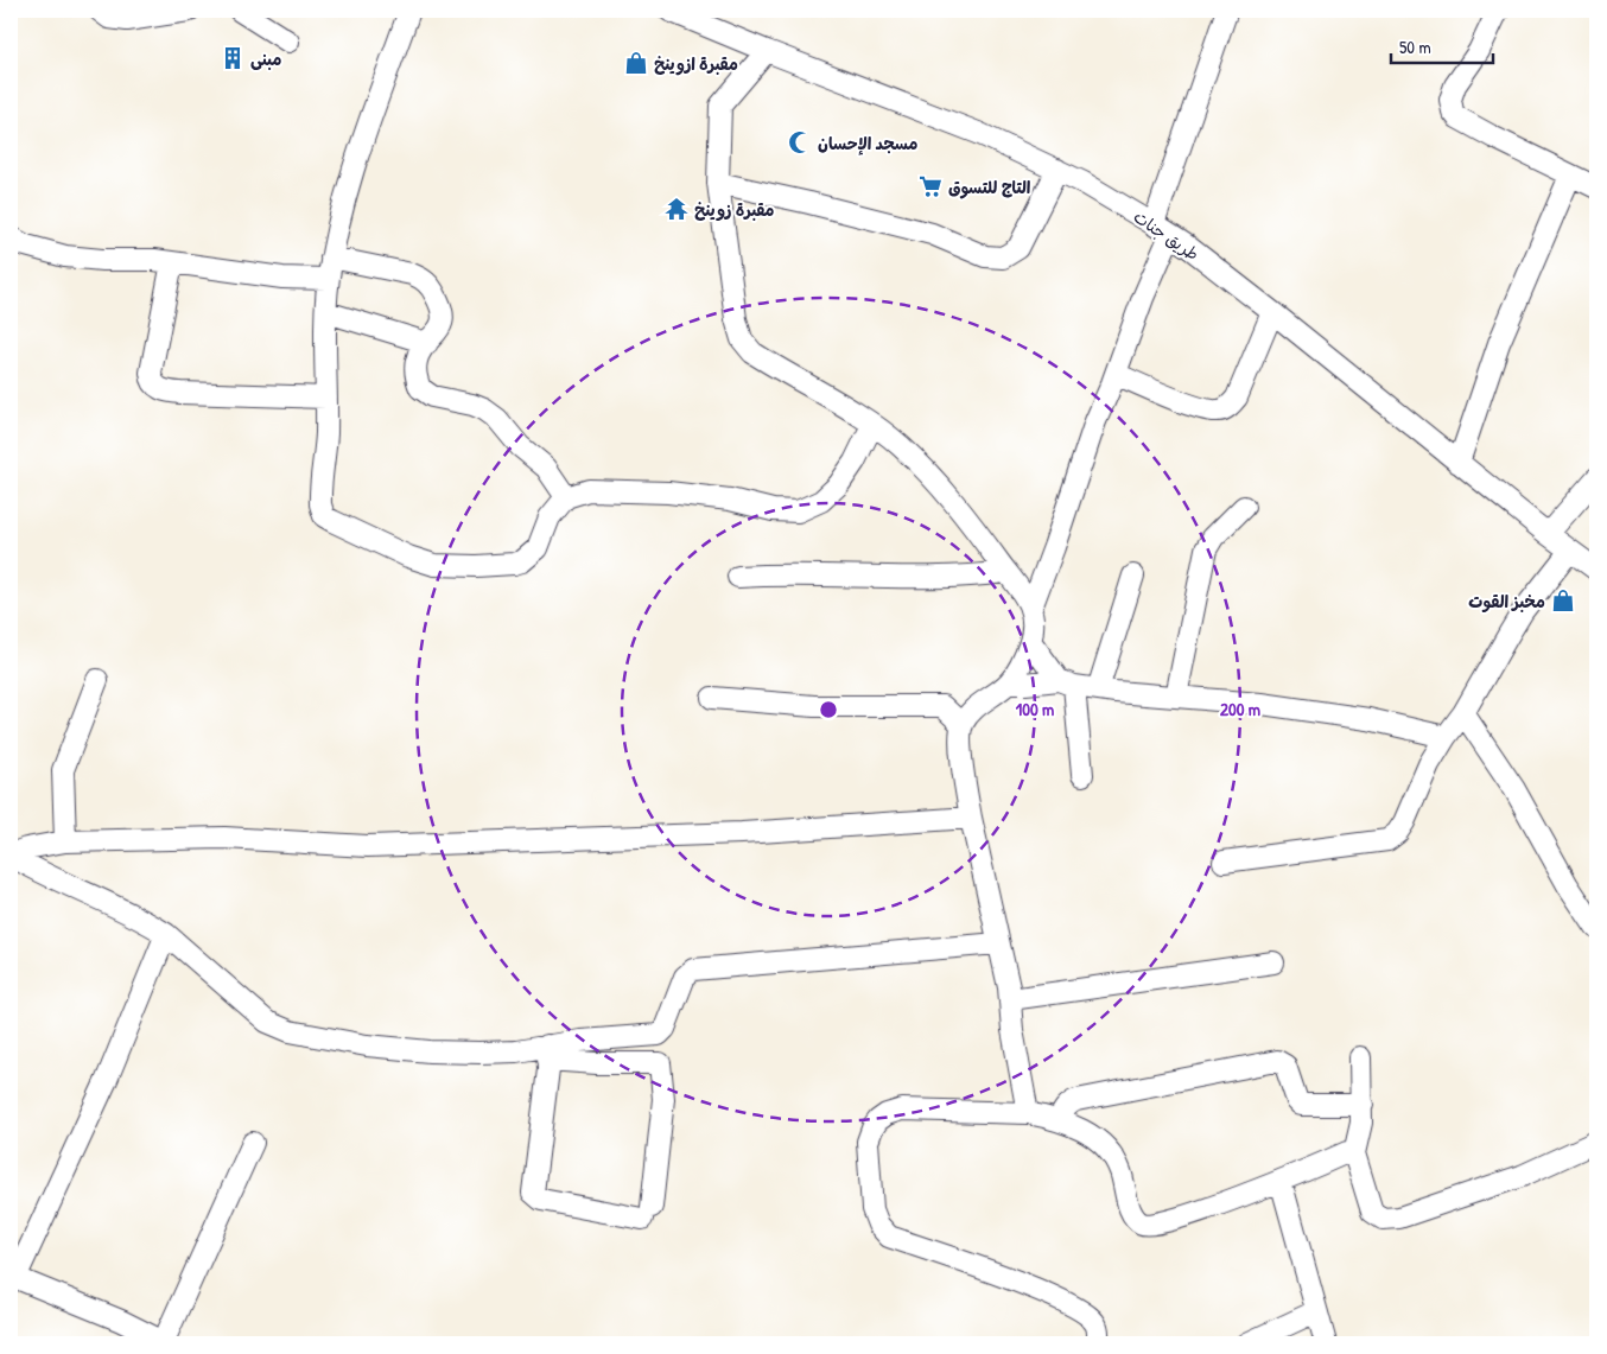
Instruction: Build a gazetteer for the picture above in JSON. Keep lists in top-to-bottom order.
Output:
{
  "streets": {
    "street": ["طريق جنات"]
  },
  "places": {
    "building": ["مبنى"],
    "shop": ["مقبرة ازوينخ", "مخبز القوت"],
    "mosque": ["مسجد الإحسان"],
    "supermarket": ["التاج للتسوق"],
    "temple": ["مقبرة زوينخ"]
  },
  "scale_bar": "50 m",
  "rings": ["100 m", "200 m"]
}
